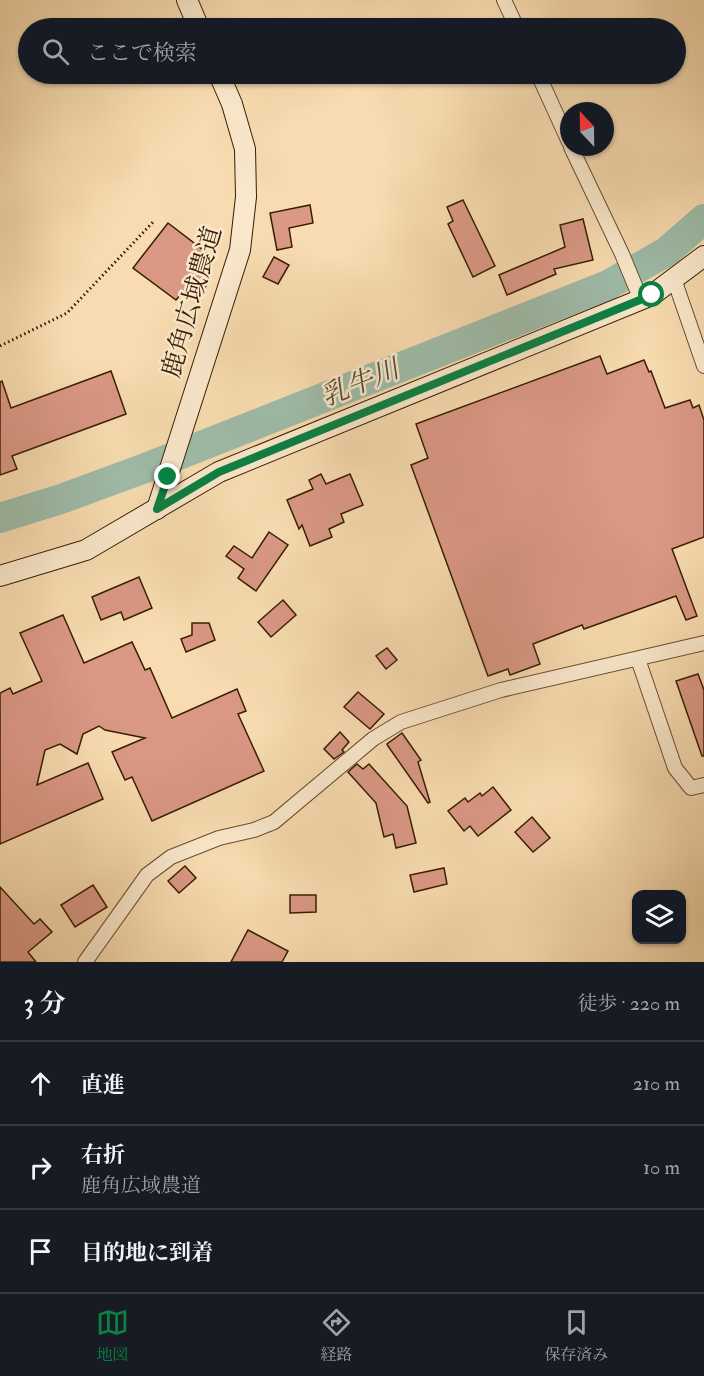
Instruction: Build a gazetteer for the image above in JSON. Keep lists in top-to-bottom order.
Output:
{
  "streets": {
    "street": ["鹿角広域農道"]
  },
  "water": ["乳牛川"],
  "north": "top",
  "page": {
    "search": "ここで検索",
    "heading": ["3 分", "徒歩 · 220 m"],
    "list": [
      ["直進", "210 m"],
      ["右折", "鹿角広域農道", "10 m"],
      "目的地に到着"
    ],
    "nav": ["地図", "経路", "保存済み"]
  }
}
